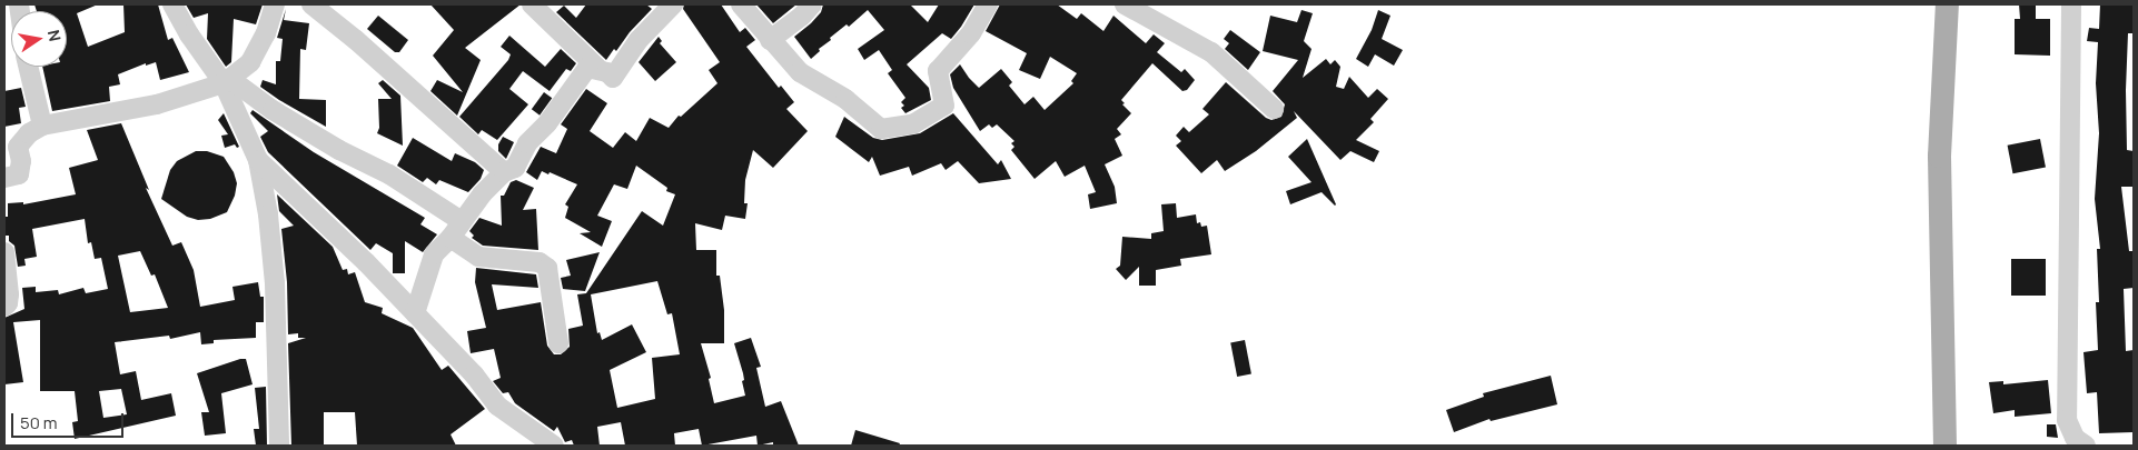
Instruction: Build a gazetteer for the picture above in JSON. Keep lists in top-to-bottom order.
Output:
{
  "scale_bar": "50 m",
  "north": "right"
}
